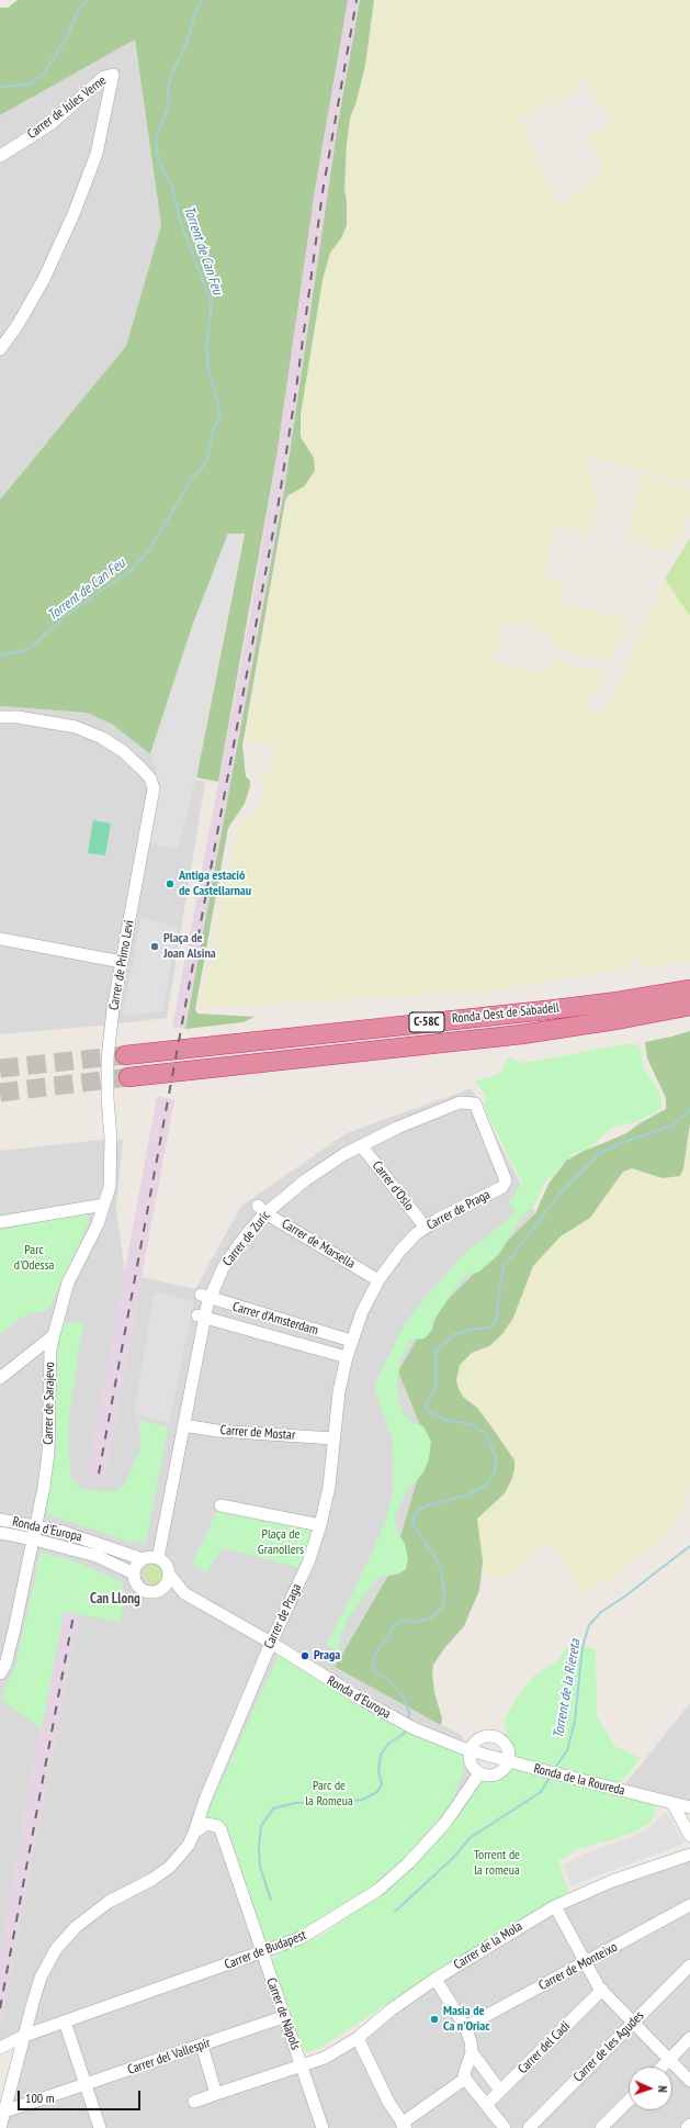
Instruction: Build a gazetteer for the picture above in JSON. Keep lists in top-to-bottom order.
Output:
{
  "streets": {
    "highway": ["Ronda Oest de Sabadell", "C-58C"],
    "street": [
      "Carrer de Jules Verne",
      "Carrer de Primo Levi",
      "Carrer d'Oslo",
      "Carrer de Praga",
      "Carrer de Zuric",
      "Carrer de Marsella",
      "Carrer d'Amsterdam",
      "Carrer de Sarajevo",
      "Carrer de Mostar",
      "Ronda d'Europa",
      "Ronda de la Roureda",
      "Carrer de la Mola",
      "Carrer de Budapest",
      "Carrer de Monteixo",
      "Carrer de Nàpols",
      "Carrer de les Agudes",
      "Carrer del Cadí",
      "Carrer del Vallespir"
    ]
  },
  "crossings": [
    ["Carrer de Primo Levi", "Carrer de Sarajevo"],
    ["Carrer d'Oslo", "Carrer de Praga"],
    ["Carrer d'Oslo", "Carrer de Zuric"],
    ["Carrer de Praga", "Carrer de Zuric"],
    ["Carrer de Praga", "Carrer de Marsella"],
    ["Carrer de Praga", "Carrer d'Amsterdam"],
    ["Carrer de Praga", "Carrer de Mostar"],
    ["Carrer de Praga", "Ronda d'Europa"],
    ["Carrer de Praga", "Carrer de Budapest"],
    ["Carrer de Praga", "Carrer de Nàpols"],
    ["Carrer de Praga", "Carrer del Vallespir"],
    ["Carrer de Zuric", "Carrer de Marsella"],
    ["Carrer de Zuric", "Carrer d'Amsterdam"],
    ["Carrer de Zuric", "Carrer de Mostar"],
    ["Carrer de Zuric", "Ronda d'Europa"],
    ["Carrer de Sarajevo", "Ronda d'Europa"],
    ["Ronda d'Europa", "Ronda de la Roureda"],
    ["Carrer de la Mola", "Carrer de Nàpols"],
    ["Carrer de Budapest", "Carrer de Nàpols"],
    ["Carrer de Nàpols", "Carrer del Vallespir"]
  ],
  "districts": ["Can Llong"],
  "water": ["Torrent de Can Feu", "Torrent de la Riereta"],
  "parks": [
    "Parc d'Odessa",
    "Plaça de Granollers",
    "Parc de la Romeua",
    "Torrent de la romeua"
  ],
  "places": [
    "Antiga estació de Castellarnau",
    "Plaça de Joan Alsina",
    "Praga",
    "Masia de Ca n'Oriac"
  ],
  "scale_bar": "100 m",
  "north": "right"
}
